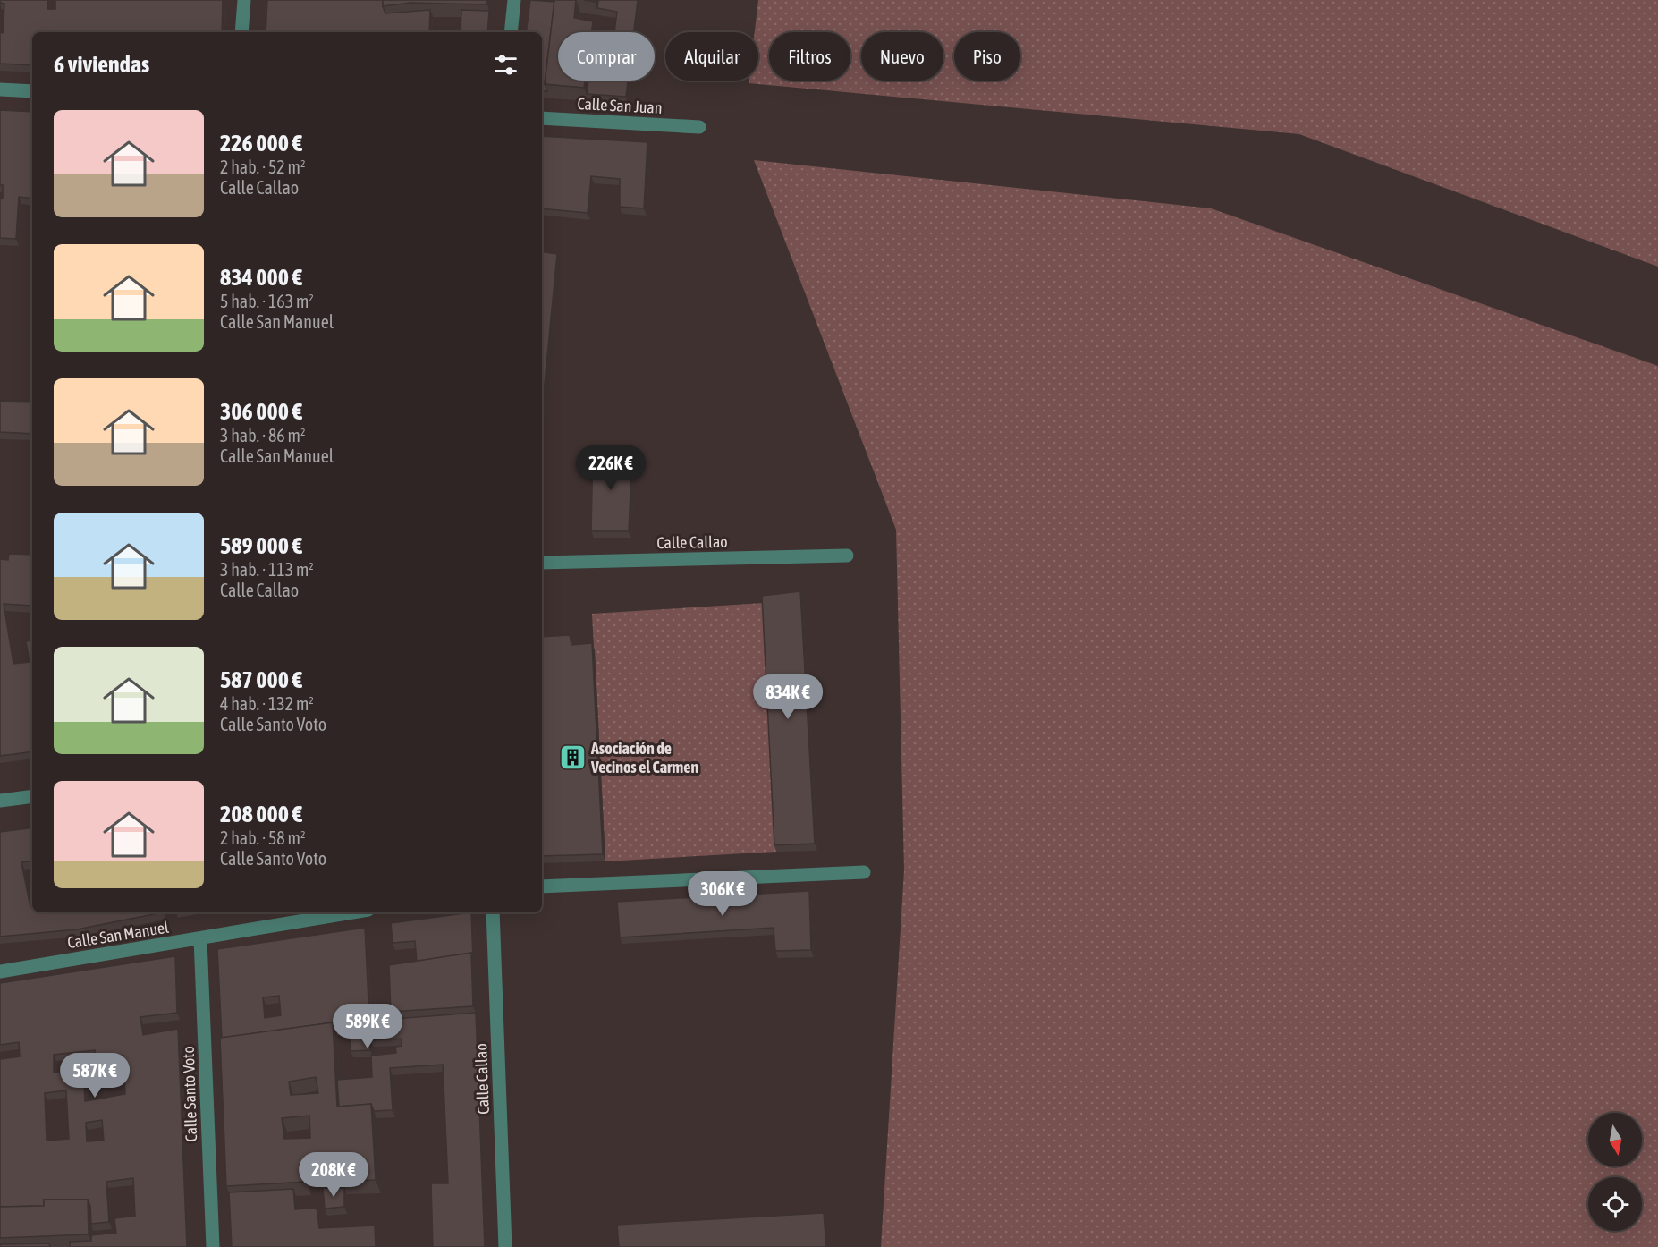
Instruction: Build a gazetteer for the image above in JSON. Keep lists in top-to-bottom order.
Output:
{
  "streets": {
    "street": [
      "Calle San Juan",
      "Calle Callao",
      "Calle San Manuel",
      "Calle Santo Voto"
    ]
  },
  "crossings": [
    ["Calle San Manuel", "Calle Santo Voto"]
  ],
  "places": {
    "building": ["Asociación de Vecinos el Carmen"]
  },
  "north": "bottom",
  "page": {
    "chip": [
      "Comprar",
      "Alquilar",
      "Filtros",
      "Nuevo",
      "Piso"
    ],
    "heading": "6 viviendas",
    "list": [
      {
        "name": "226 000 €",
        "note": "2 hab. · 52 m² · Calle Callao"
      },
      {
        "name": "834 000 €",
        "note": "5 hab. · 163 m² · Calle San Manuel"
      },
      {
        "name": "306 000 €",
        "note": "3 hab. · 86 m² · Calle San Manuel"
      },
      {
        "name": "589 000 €",
        "note": "3 hab. · 113 m² · Calle Callao"
      },
      {
        "name": "587 000 €",
        "note": "4 hab. · 132 m² · Calle Santo Voto"
      },
      {
        "name": "208 000 €",
        "note": "2 hab. · 58 m² · Calle Santo Voto"
      }
    ],
    "price": [
      "226K €",
      "834K €",
      "306K €",
      "589K €",
      "587K €",
      "208K €"
    ]
  }
}
